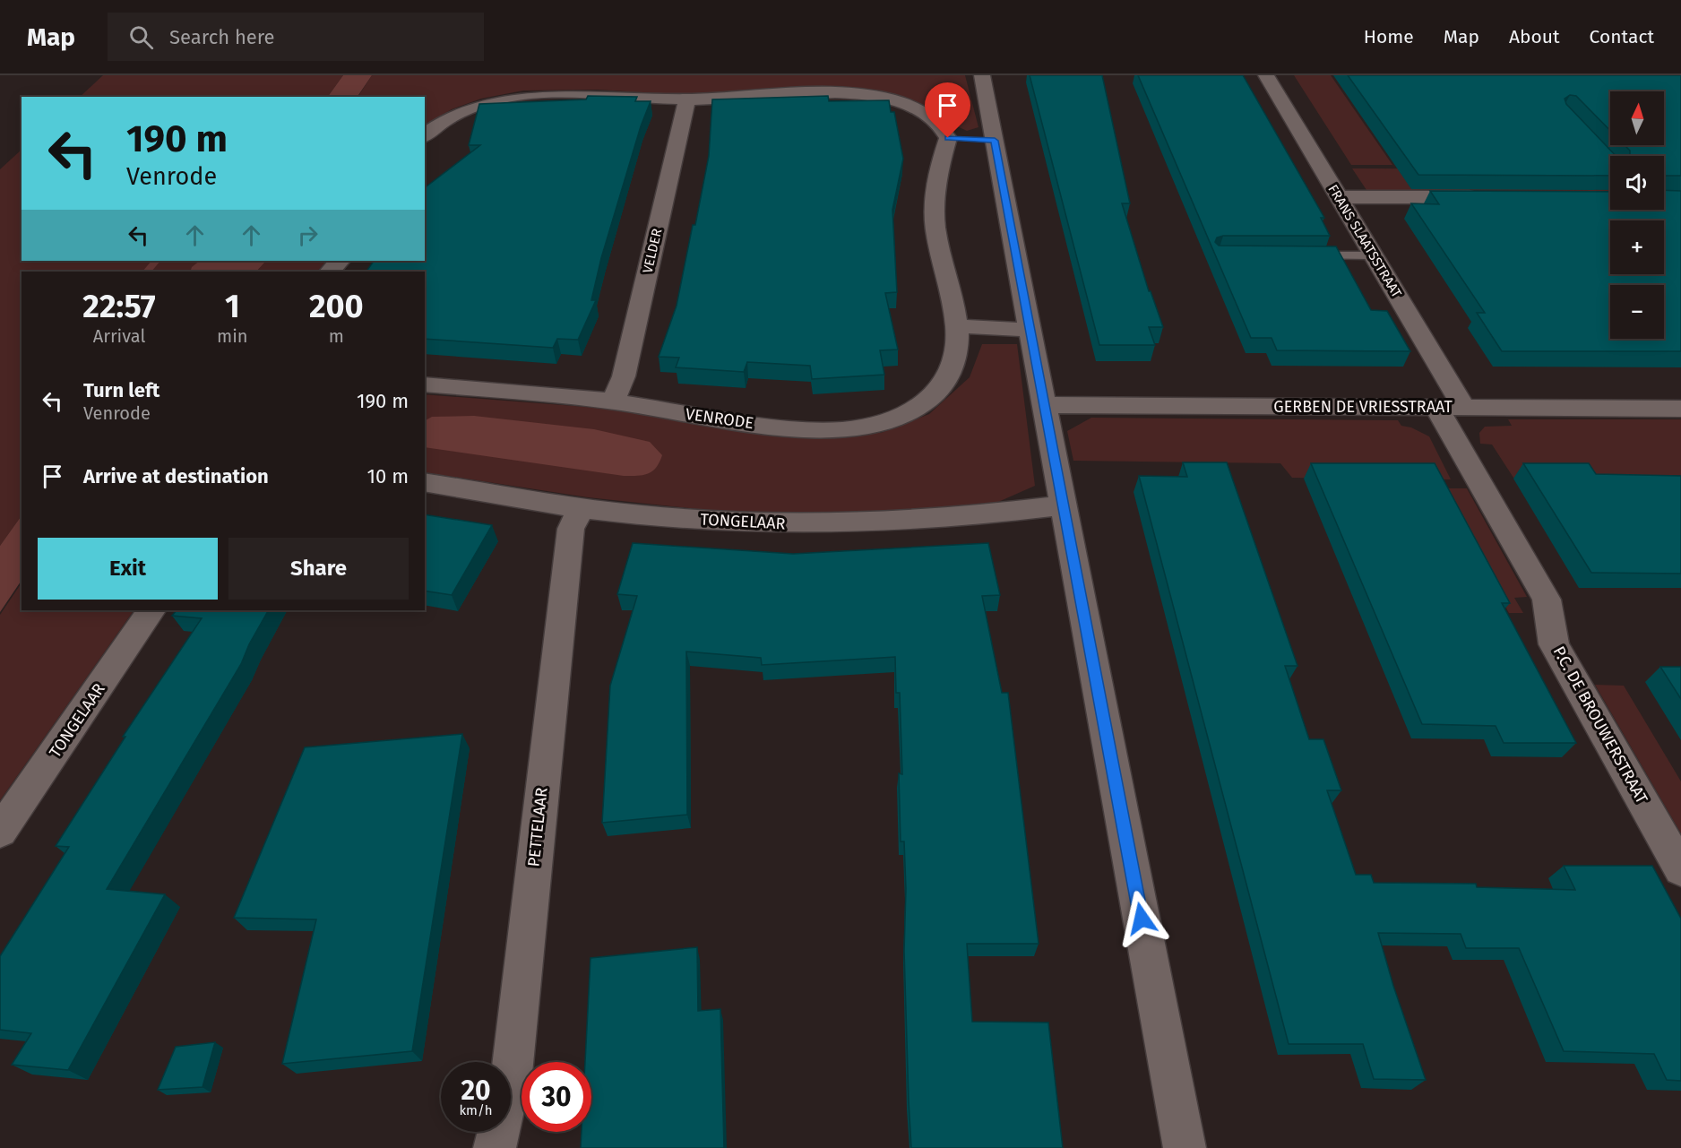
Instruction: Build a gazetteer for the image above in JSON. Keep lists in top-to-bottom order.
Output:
{
  "streets": {
    "street": [
      "FRANS SLAATSSTRAAT",
      "VELDER",
      "GERBEN DE VRIESSTRAAT",
      "VENRODE",
      "TONGELAAR",
      "P.C. DE BROUWERSTRAAT",
      "PETTELAAR"
    ]
  },
  "crossings": [
    ["FRANS SLAATSSTRAAT", "GERBEN DE VRIESSTRAAT"],
    ["FRANS SLAATSSTRAAT", "P.C. DE BROUWERSTRAAT"],
    ["VELDER", "VENRODE"],
    ["GERBEN DE VRIESSTRAAT", "P.C. DE BROUWERSTRAAT"],
    ["TONGELAAR", "PETTELAAR"]
  ],
  "north": "top",
  "page": {
    "header": "Map",
    "search": "Search here",
    "nav": [
      "Home",
      "Map",
      "About",
      "Contact"
    ],
    "map_buttons": ["+", "−"],
    "turn": ["190 m", "Venrode"],
    "eta": [
      "22:57",
      "Arrival",
      "1",
      "min",
      "200",
      "m"
    ],
    "list": [
      {
        "name": "Turn left",
        "note": "Venrode",
        "value": "190 m"
      },
      {
        "name": "Arrive at destination",
        "value": "10 m"
      }
    ],
    "buttons": ["Exit", "Share"],
    "speed": "20 km/h",
    "limit": "30"
  }
}
